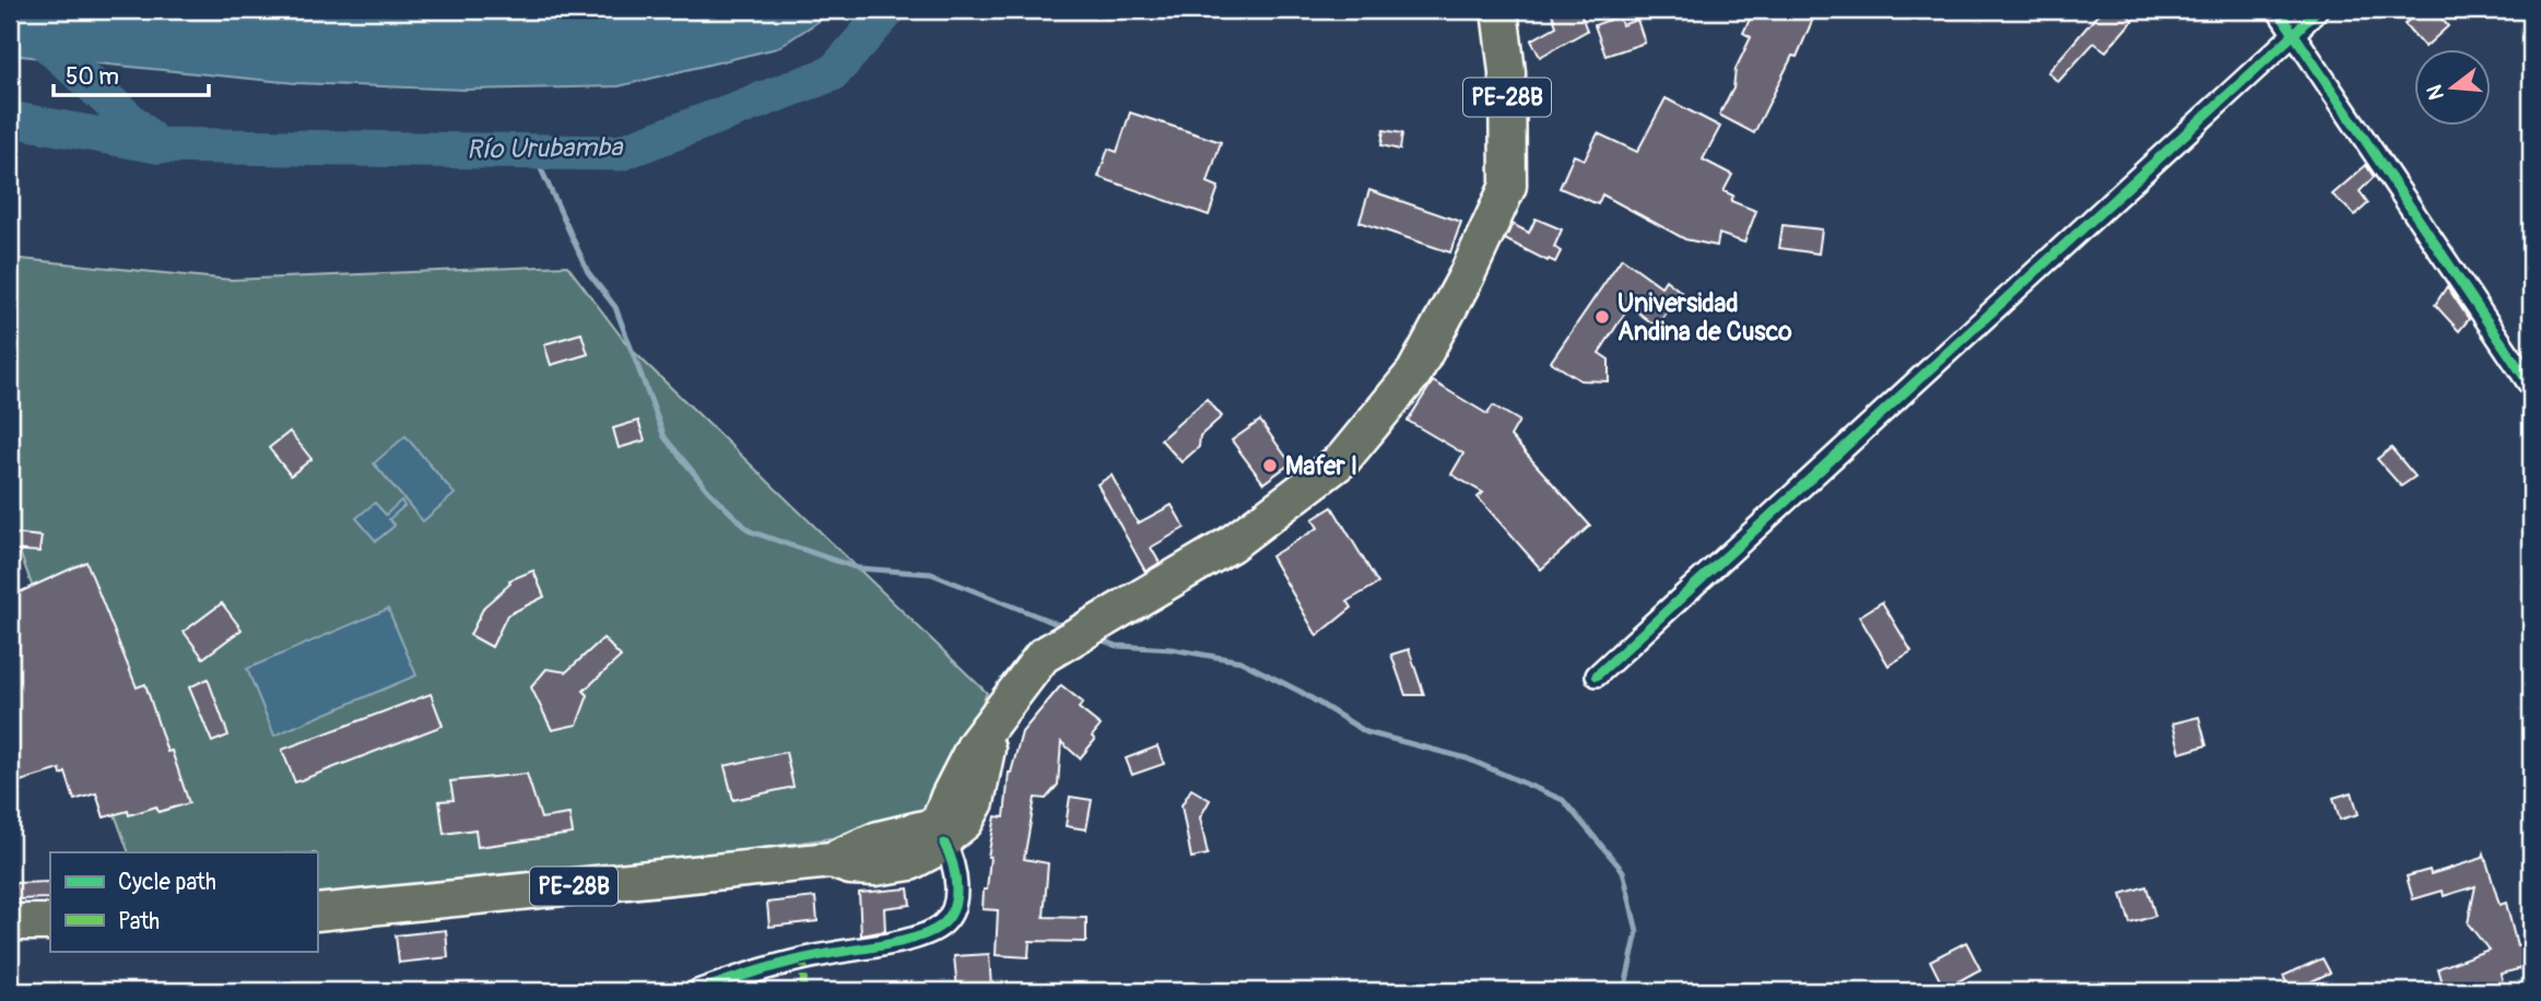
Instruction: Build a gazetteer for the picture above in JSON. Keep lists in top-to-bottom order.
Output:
{
  "streets": {
    "highway": ["PE-28B"]
  },
  "water": ["Río Urubamba"],
  "places": ["Universidad Andina de Cusco", "Mafer I"],
  "legend": ["Cycle path", "Path"],
  "scale_bar": "50 m",
  "north": "left"
}
